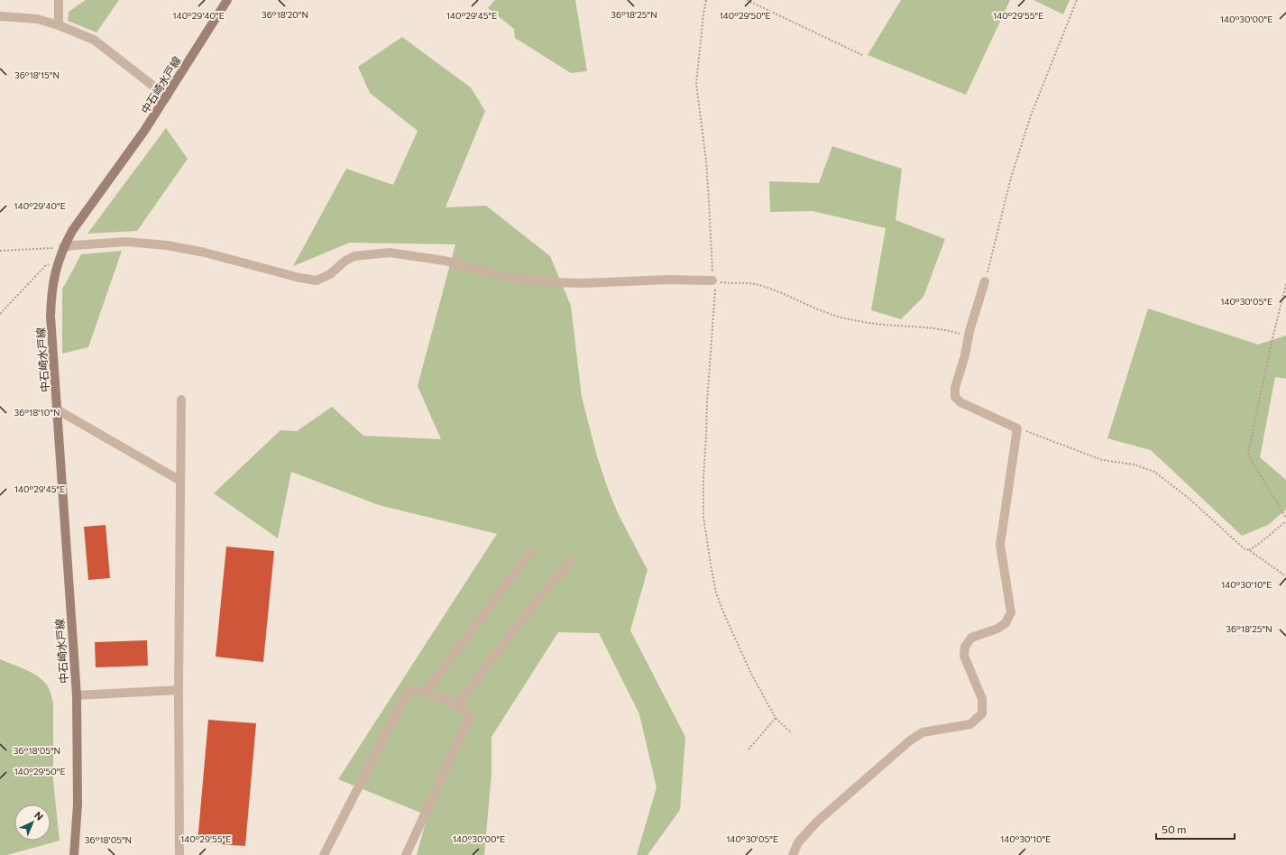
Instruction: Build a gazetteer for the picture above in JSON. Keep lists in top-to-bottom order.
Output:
{
  "streets": {
    "main road": ["中石崎水戸線"]
  },
  "scale_bar": "50 m",
  "north": "top right",
  "coordinates": [
    "36°18'20\"N",
    "36°18'25\"N",
    "140°29'40\"E",
    "140°29'45\"E",
    "140°29'50\"E",
    "140°29'55\"E",
    "140°30'00\"E",
    "36°18'15\"N",
    "140°30'05\"E",
    "36°18'10\"N",
    "140°30'10\"E",
    "36°18'05\"N"
  ]
}
